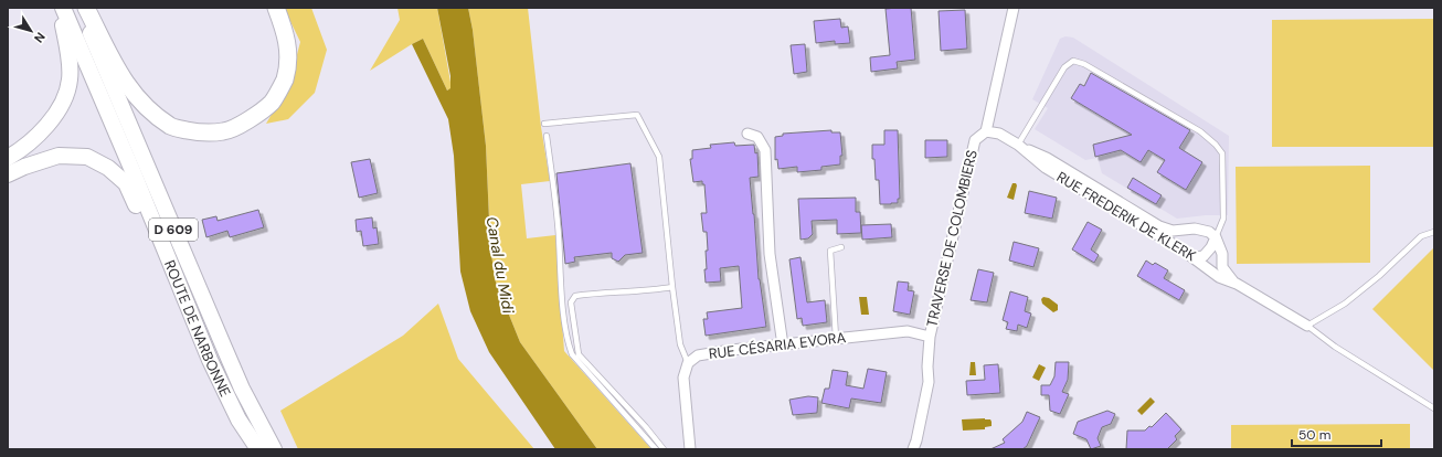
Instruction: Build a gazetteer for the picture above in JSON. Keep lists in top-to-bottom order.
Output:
{
  "streets": {
    "main road": ["D 609", "ROUTE DE NARBONNE"],
    "street": ["RUE FREDERIK DE KLERK", "TRAVERSE DE COLOMBIERS", "RUE CÉSARIA EVORA"]
  },
  "crossings": [
    ["RUE FREDERIK DE KLERK", "TRAVERSE DE COLOMBIERS"],
    ["TRAVERSE DE COLOMBIERS", "RUE CÉSARIA EVORA"]
  ],
  "water": ["Canal du Midi"],
  "scale_bar": "50 m",
  "north": "bottom right"
}
